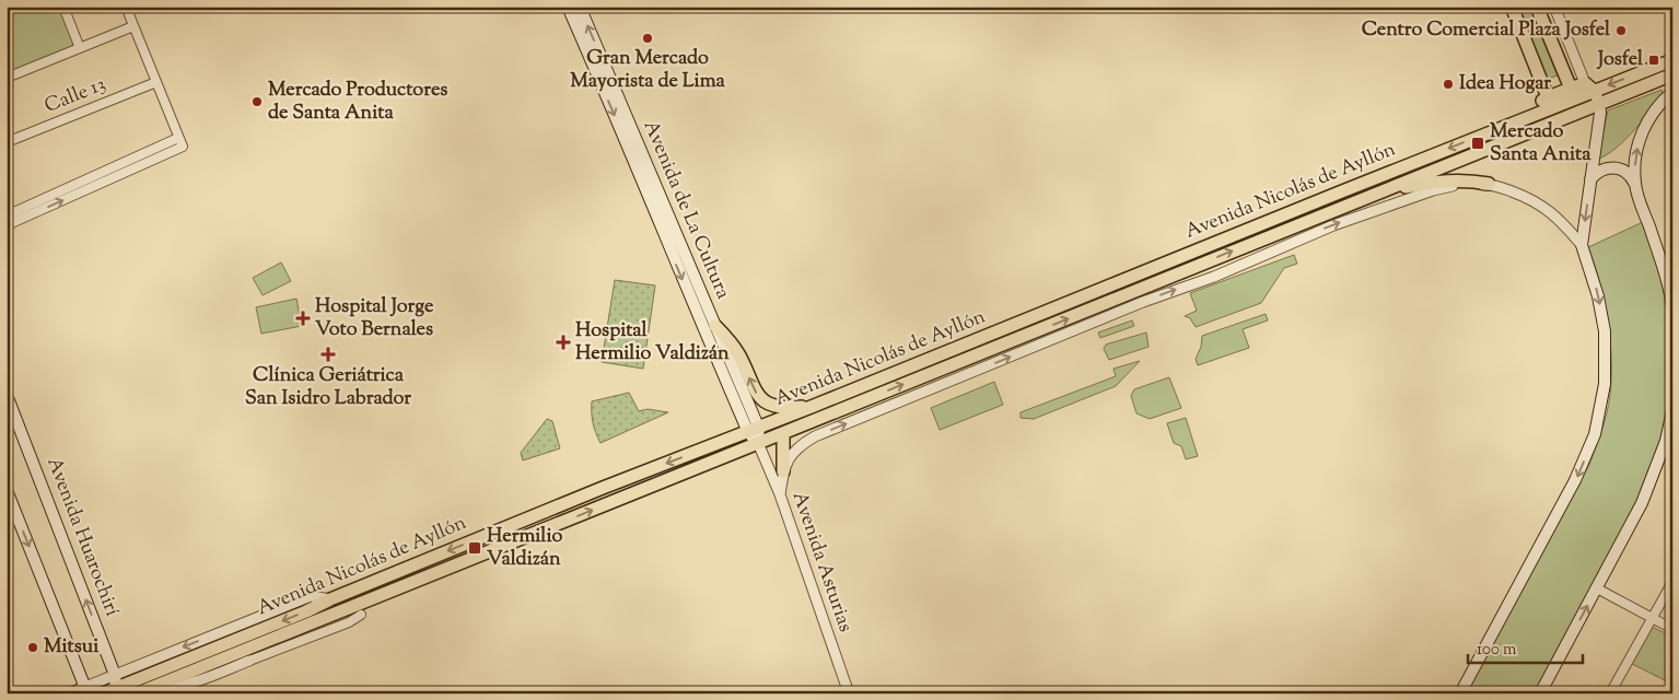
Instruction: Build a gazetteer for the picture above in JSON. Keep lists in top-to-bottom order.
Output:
{
  "streets": {
    "main road": ["Avenida Nicolás de Ayllón", "Avenida de La Cultura", "Avenida Huarochirí"],
    "street": ["Calle 13", "Avenida Asturias"]
  },
  "crossings": [
    ["Avenida Nicolás de Ayllón", "Avenida de La Cultura"],
    ["Avenida Nicolás de Ayllón", "Avenida Huarochirí"],
    ["Avenida Nicolás de Ayllón", "Avenida Asturias"]
  ],
  "places": {
    "other": [
      "Centro Comercial Plaza Josfel",
      "Gran Mercado Mayorista de Lima",
      "Idea Hogar",
      "Mercado Productores de Santa Anita",
      "Mitsui"
    ],
    "transit": ["Josfel", "Mercado Santa Anita", "Hermilio Valdizán"],
    "health": ["Hospital Jorge Voto Bernales", "Hospital Hermilio Valdizán", "Clínica Geriátrica San Isidro Labrador"]
  },
  "scale_bar": "100 m"
}
